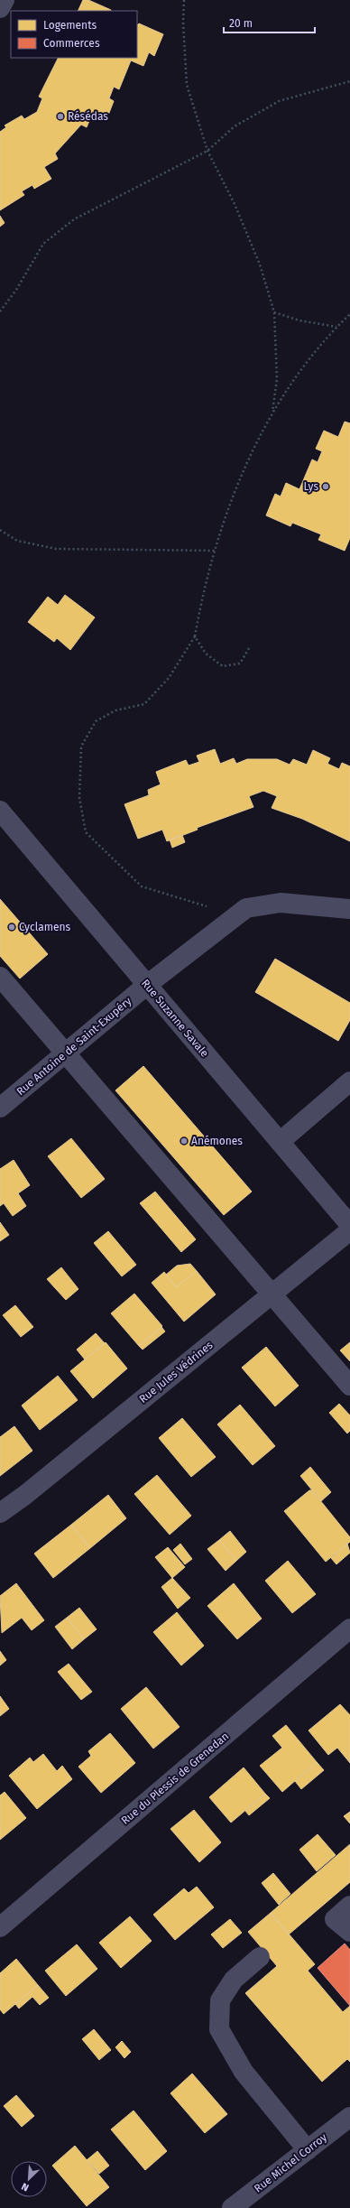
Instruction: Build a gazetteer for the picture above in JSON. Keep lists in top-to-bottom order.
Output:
{
  "streets": {
    "street": [
      "Rue Suzanne Savale",
      "Rue Antoine de Saint-Exupéry",
      "Rue Jules Védrines",
      "Rue du Plessis de Grenedan",
      "Rue Michel Corroy"
    ]
  },
  "crossings": [
    ["Rue Suzanne Savale", "Rue Antoine de Saint-Exupéry"]
  ],
  "places": [
    "Résédas",
    "Lys",
    "Cyclamens",
    "Anémones"
  ],
  "legend": ["Logements", "Commerces"],
  "scale_bar": "20 m",
  "north": "bottom left"
}
